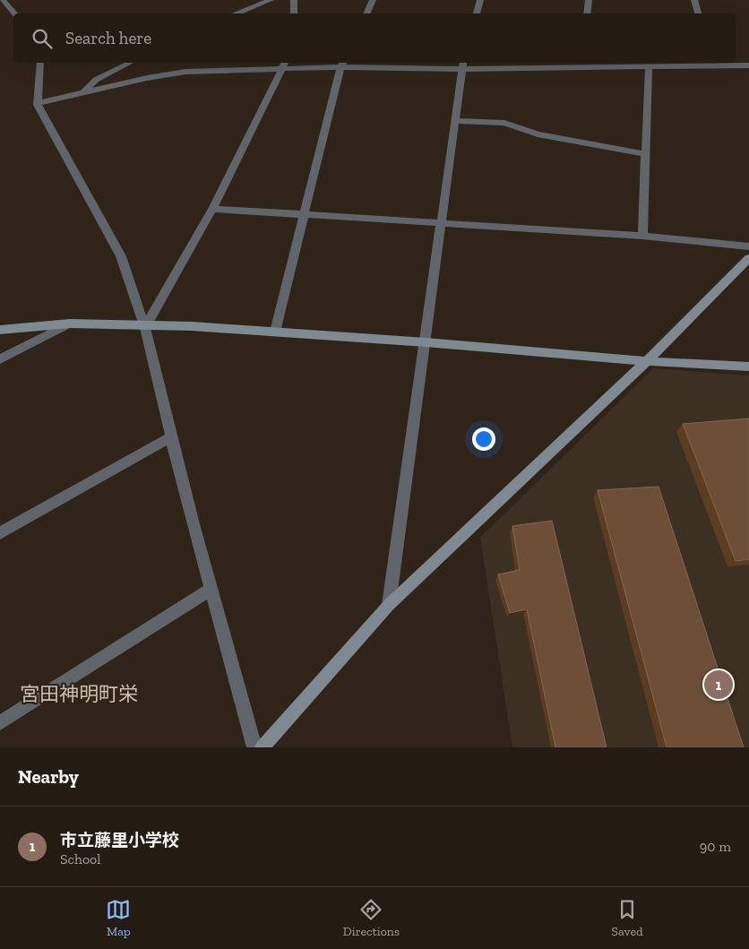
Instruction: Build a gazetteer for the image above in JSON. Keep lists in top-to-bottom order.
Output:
{
  "districts": ["宮田神明町栄"],
  "page": {
    "search": "Search here",
    "pins": "1",
    "heading": "Nearby",
    "list": [
      {
        "mark": "1",
        "name": "市立藤里小学校",
        "note": "School",
        "value": "90 m"
      }
    ],
    "nav": ["Map", "Directions", "Saved"]
  }
}
